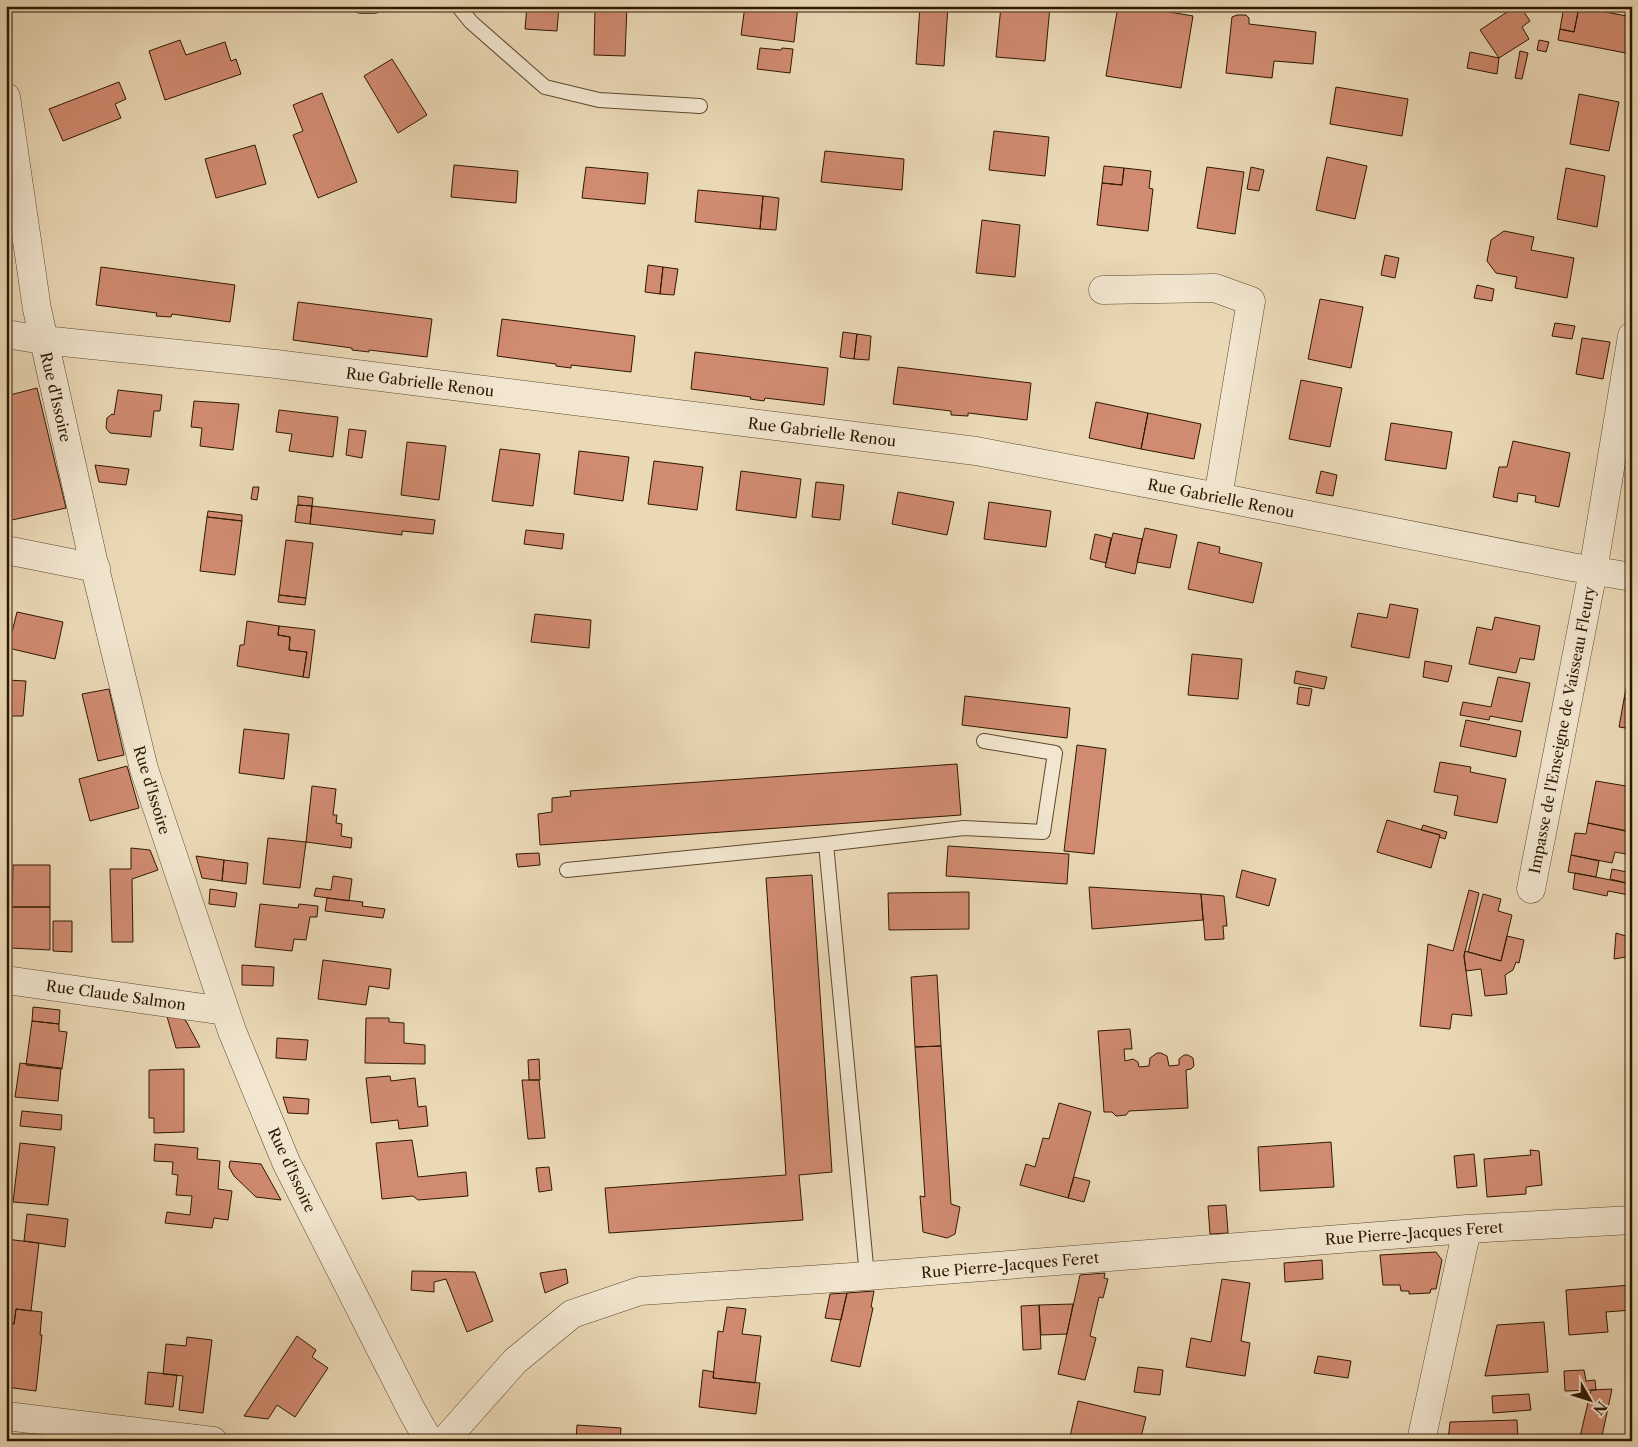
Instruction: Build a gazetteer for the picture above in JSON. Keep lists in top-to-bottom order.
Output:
{
  "streets": {
    "street": [
      "Rue Gabrielle Renou",
      "Rue d'Issoire",
      "Impasse de l'Enseigne de Vaisseau Fleury",
      "Rue Claude Salmon",
      "Rue Pierre-Jacques Feret"
    ]
  },
  "crossings": [
    ["Rue Gabrielle Renou", "Rue d'Issoire"],
    ["Rue Gabrielle Renou", "Impasse de l'Enseigne de Vaisseau Fleury"],
    ["Rue d'Issoire", "Rue Claude Salmon"]
  ],
  "north": "bottom right"
}
